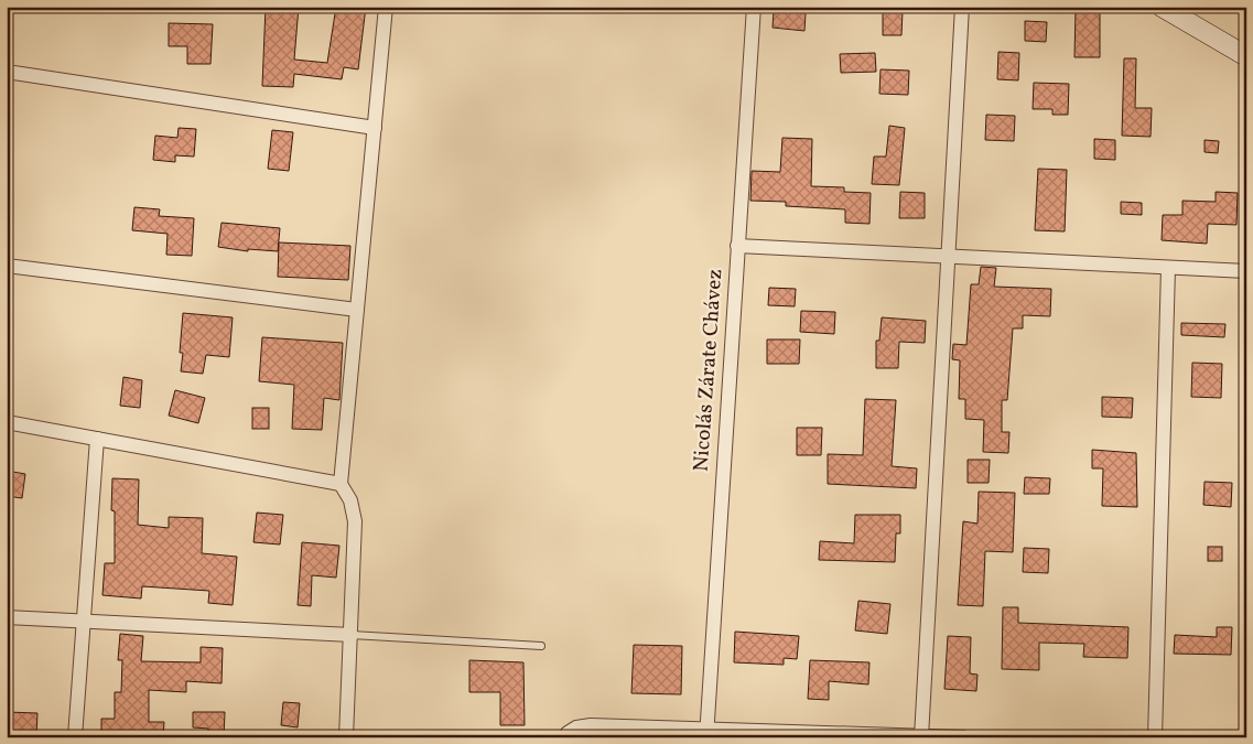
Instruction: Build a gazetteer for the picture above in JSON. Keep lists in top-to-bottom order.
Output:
{
  "streets": {
    "street": ["Nicolás Zárate Chávez"]
  }
}
